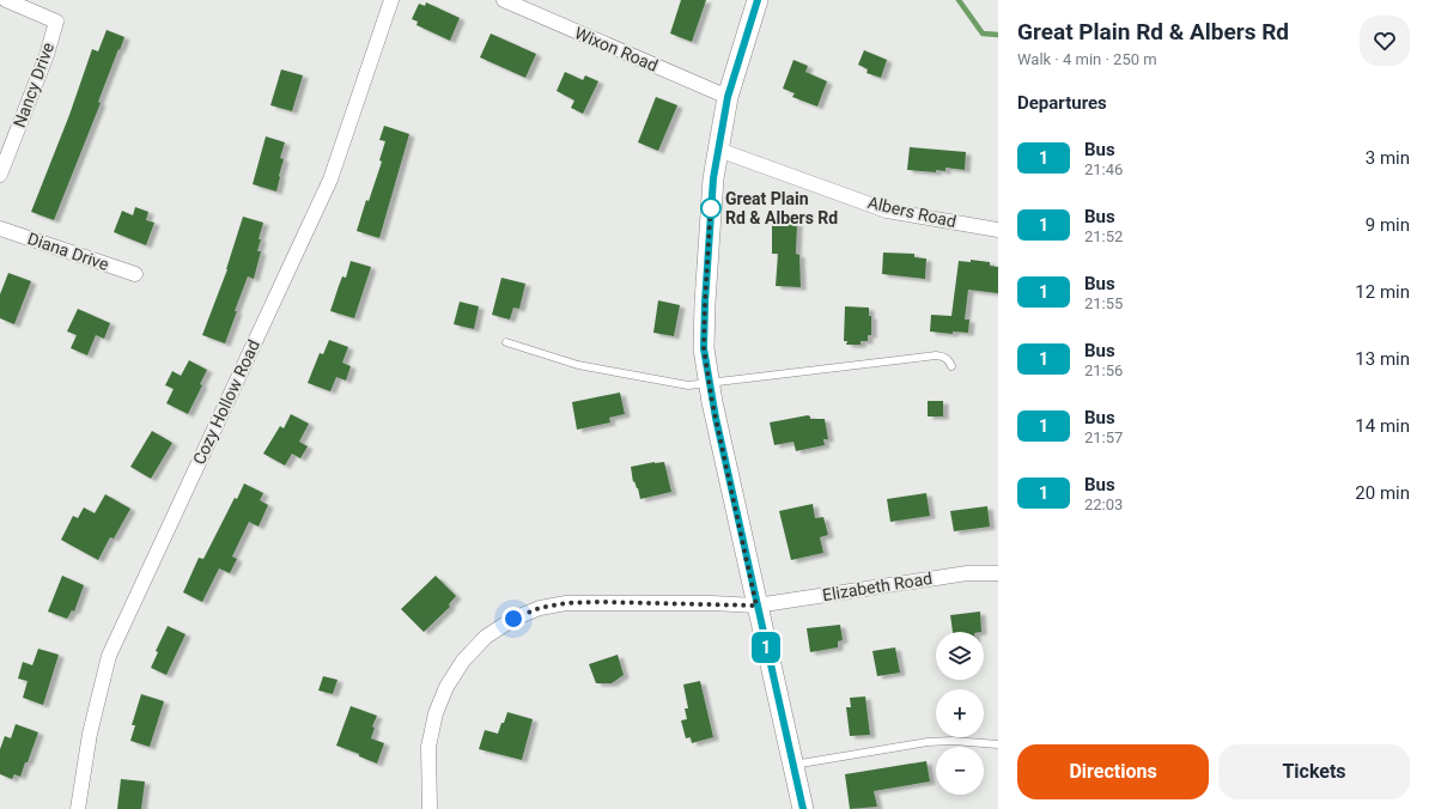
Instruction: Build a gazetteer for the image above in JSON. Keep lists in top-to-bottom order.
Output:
{
  "streets": {
    "street": [
      "Wixon Road",
      "Nancy Drive",
      "Albers Road",
      "Diana Drive",
      "Cozy Hollow Road",
      "Elizabeth Road"
    ]
  },
  "places": ["Great Plain Rd & Albers Rd"],
  "lines": ["bus line 1"],
  "page": {
    "on_map": "1",
    "heading": [
      ["Great Plain Rd & Albers Rd", "Walk · 4 min · 250 m"],
      "Departures"
    ],
    "list": [
      {
        "mark": "1",
        "name": "Bus",
        "note": "21:46",
        "value": "3 min"
      },
      {
        "mark": "1",
        "name": "Bus",
        "note": "21:52",
        "value": "9 min"
      },
      {
        "mark": "1",
        "name": "Bus",
        "note": "21:55",
        "value": "12 min"
      },
      {
        "mark": "1",
        "name": "Bus",
        "note": "21:56",
        "value": "13 min"
      },
      {
        "mark": "1",
        "name": "Bus",
        "note": "21:57",
        "value": "14 min"
      },
      {
        "mark": "1",
        "name": "Bus",
        "note": "22:03",
        "value": "20 min"
      }
    ],
    "map_buttons": ["+", "−"],
    "buttons": ["Directions", "Tickets"]
  }
}
